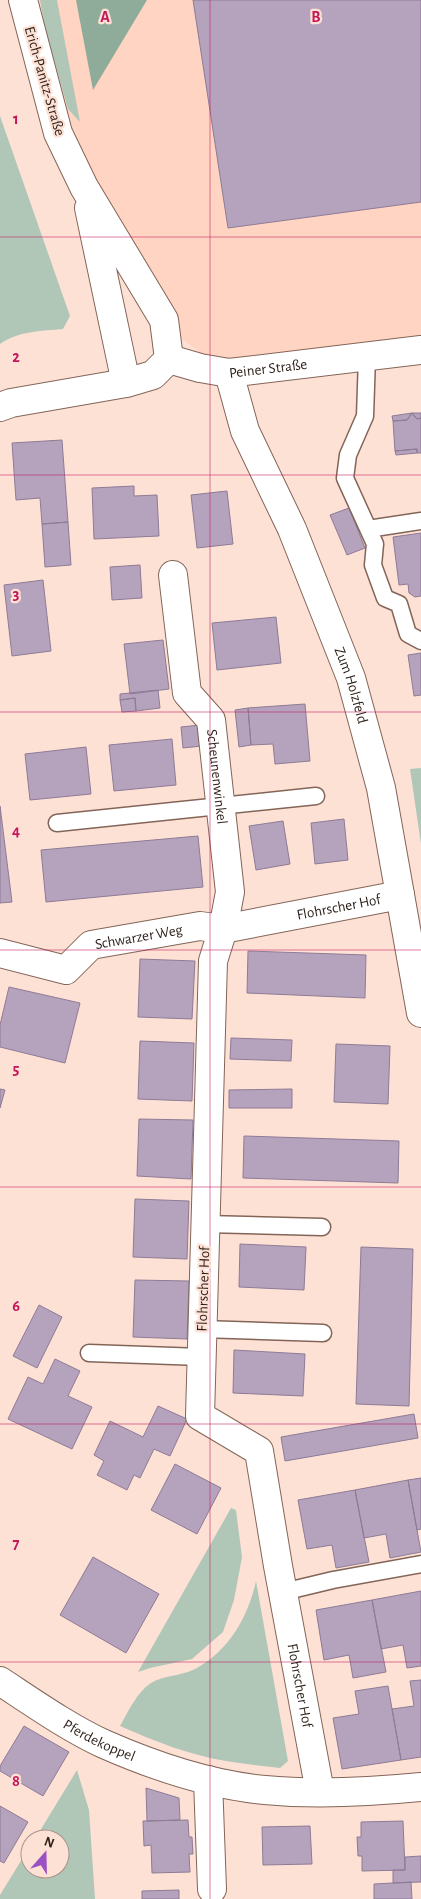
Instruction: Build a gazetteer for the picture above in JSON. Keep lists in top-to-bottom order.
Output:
{
  "streets": {
    "street": [
      "Erich-Panitz-Straße",
      "Peiner Straße",
      "Zum Holzfeld",
      "Scheunenwinkel",
      "Flohrscher Hof",
      "Schwarzer Weg",
      "Pferdekoppel"
    ]
  },
  "crossings": [
    ["Erich-Panitz-Straße", "Peiner Straße"],
    ["Peiner Straße", "Zum Holzfeld"],
    ["Zum Holzfeld", "Flohrscher Hof"],
    ["Scheunenwinkel", "Flohrscher Hof"],
    ["Scheunenwinkel", "Schwarzer Weg"],
    ["Flohrscher Hof", "Schwarzer Weg"],
    ["Flohrscher Hof", "Pferdekoppel"]
  ],
  "north": "top",
  "grid": {
    "columns": ["A", "B"],
    "rows": [
      "1",
      "2",
      "3",
      "4",
      "5",
      "6",
      "7",
      "8"
    ]
  }
}
